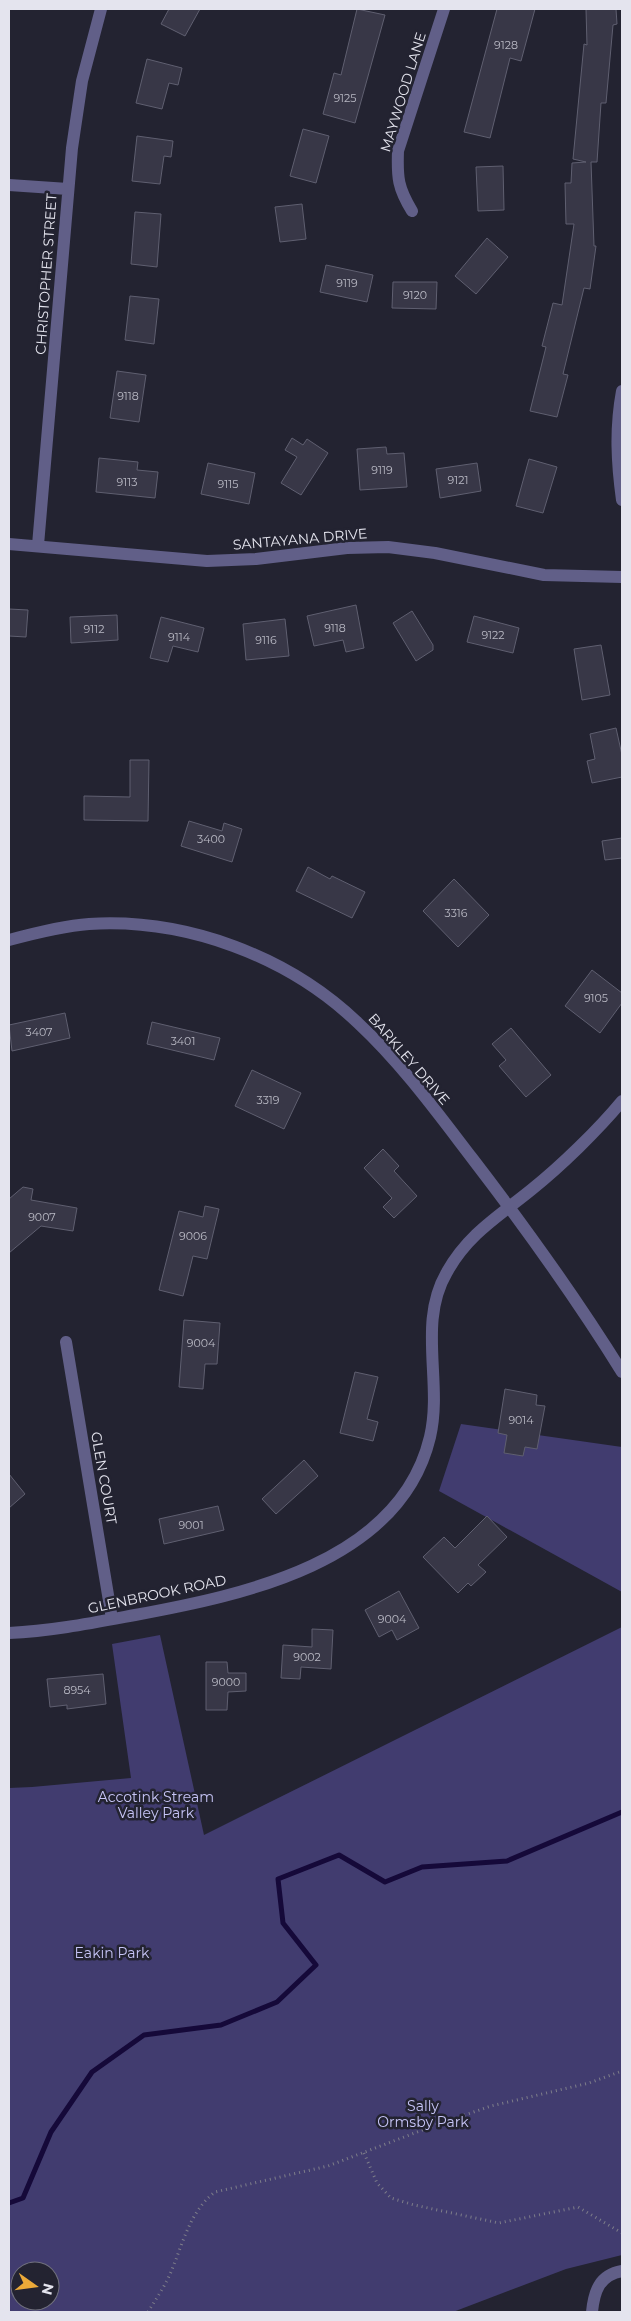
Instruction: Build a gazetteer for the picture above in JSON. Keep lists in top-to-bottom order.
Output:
{
  "streets": {
    "street": [
      "MAYWOOD LANE",
      "CHRISTOPHER STREET",
      "SANTAYANA DRIVE",
      "BARKLEY DRIVE",
      "GLEN COURT",
      "GLENBROOK ROAD"
    ]
  },
  "crossings": [
    ["CHRISTOPHER STREET", "SANTAYANA DRIVE"],
    ["BARKLEY DRIVE", "GLENBROOK ROAD"],
    ["GLEN COURT", "GLENBROOK ROAD"]
  ],
  "parks": ["Accotink Stream Valley Park", "Eakin Park", "Sally Ormsby Park"],
  "house_numbers": [
    "9128",
    "9125",
    "9119",
    "9120",
    "9118",
    "9119",
    "9121",
    "9113",
    "9115",
    "9118",
    "9112",
    "9122",
    "9114",
    "9116",
    "3400",
    "3316",
    "9105",
    "3407",
    "3401",
    "3319",
    "9007",
    "9006",
    "9004",
    "9014",
    "9001",
    "9004",
    "9002",
    "9000",
    "8954"
  ],
  "north": "right"
}
